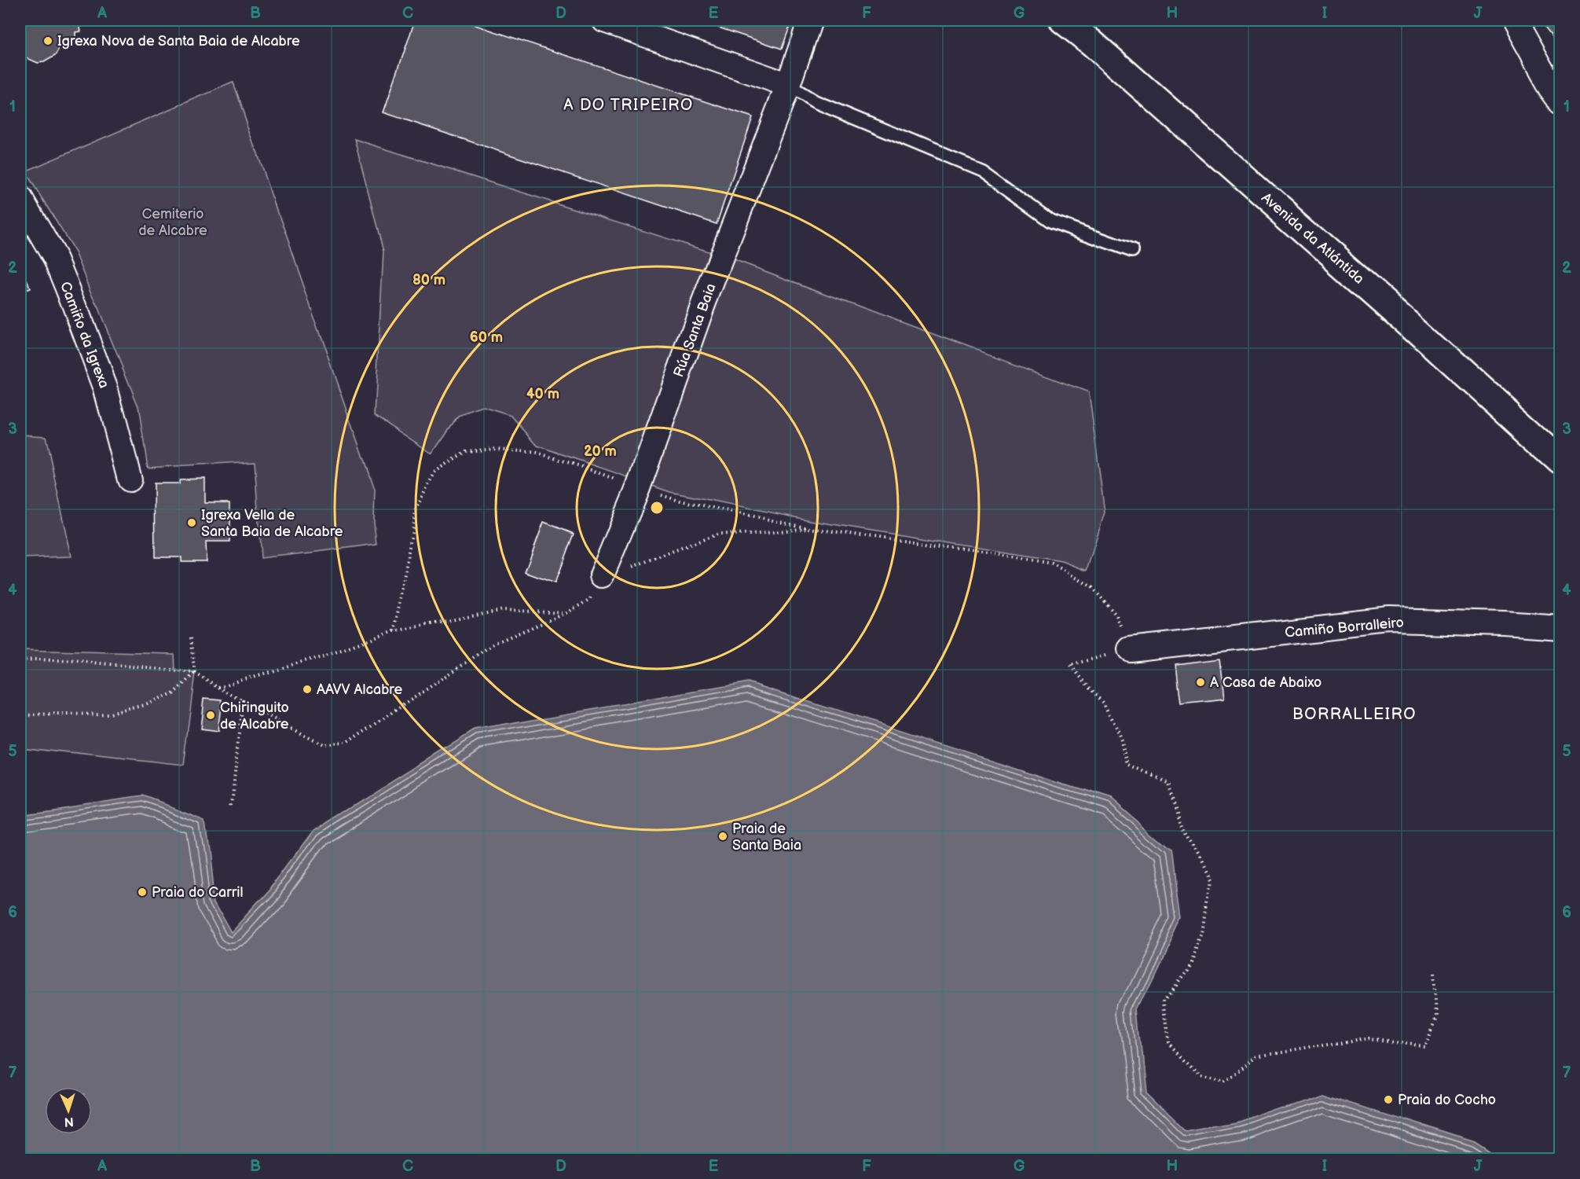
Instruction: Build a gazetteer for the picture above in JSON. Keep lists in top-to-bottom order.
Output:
{
  "streets": {
    "street": [
      "Avenida da Atlántida",
      "Rúa Santa Baia",
      "Camiño da Igrexa",
      "Camiño Borralleiro"
    ]
  },
  "districts": ["A DO TRIPEIRO", "BORRALLEIRO"],
  "parks": ["Cemiterio de Alcabre"],
  "places": [
    "Igrexa Nova de Santa Baia de Alcabre",
    "Igrexa Vella de Santa Baia de Alcabre",
    "A Casa de Abaixo",
    "AAVV Alcabre",
    "Chiringuito de Alcabre",
    "Praia de Santa Baia",
    "Praia do Carril",
    "Praia do Cocho"
  ],
  "north": "bottom",
  "grid": {
    "columns": [
      "A",
      "B",
      "C",
      "D",
      "E",
      "F",
      "G",
      "H",
      "I",
      "J"
    ],
    "rows": [
      "1",
      "2",
      "3",
      "4",
      "5",
      "6",
      "7"
    ]
  },
  "rings": [
    "80 m",
    "60 m",
    "40 m",
    "20 m"
  ]
}
